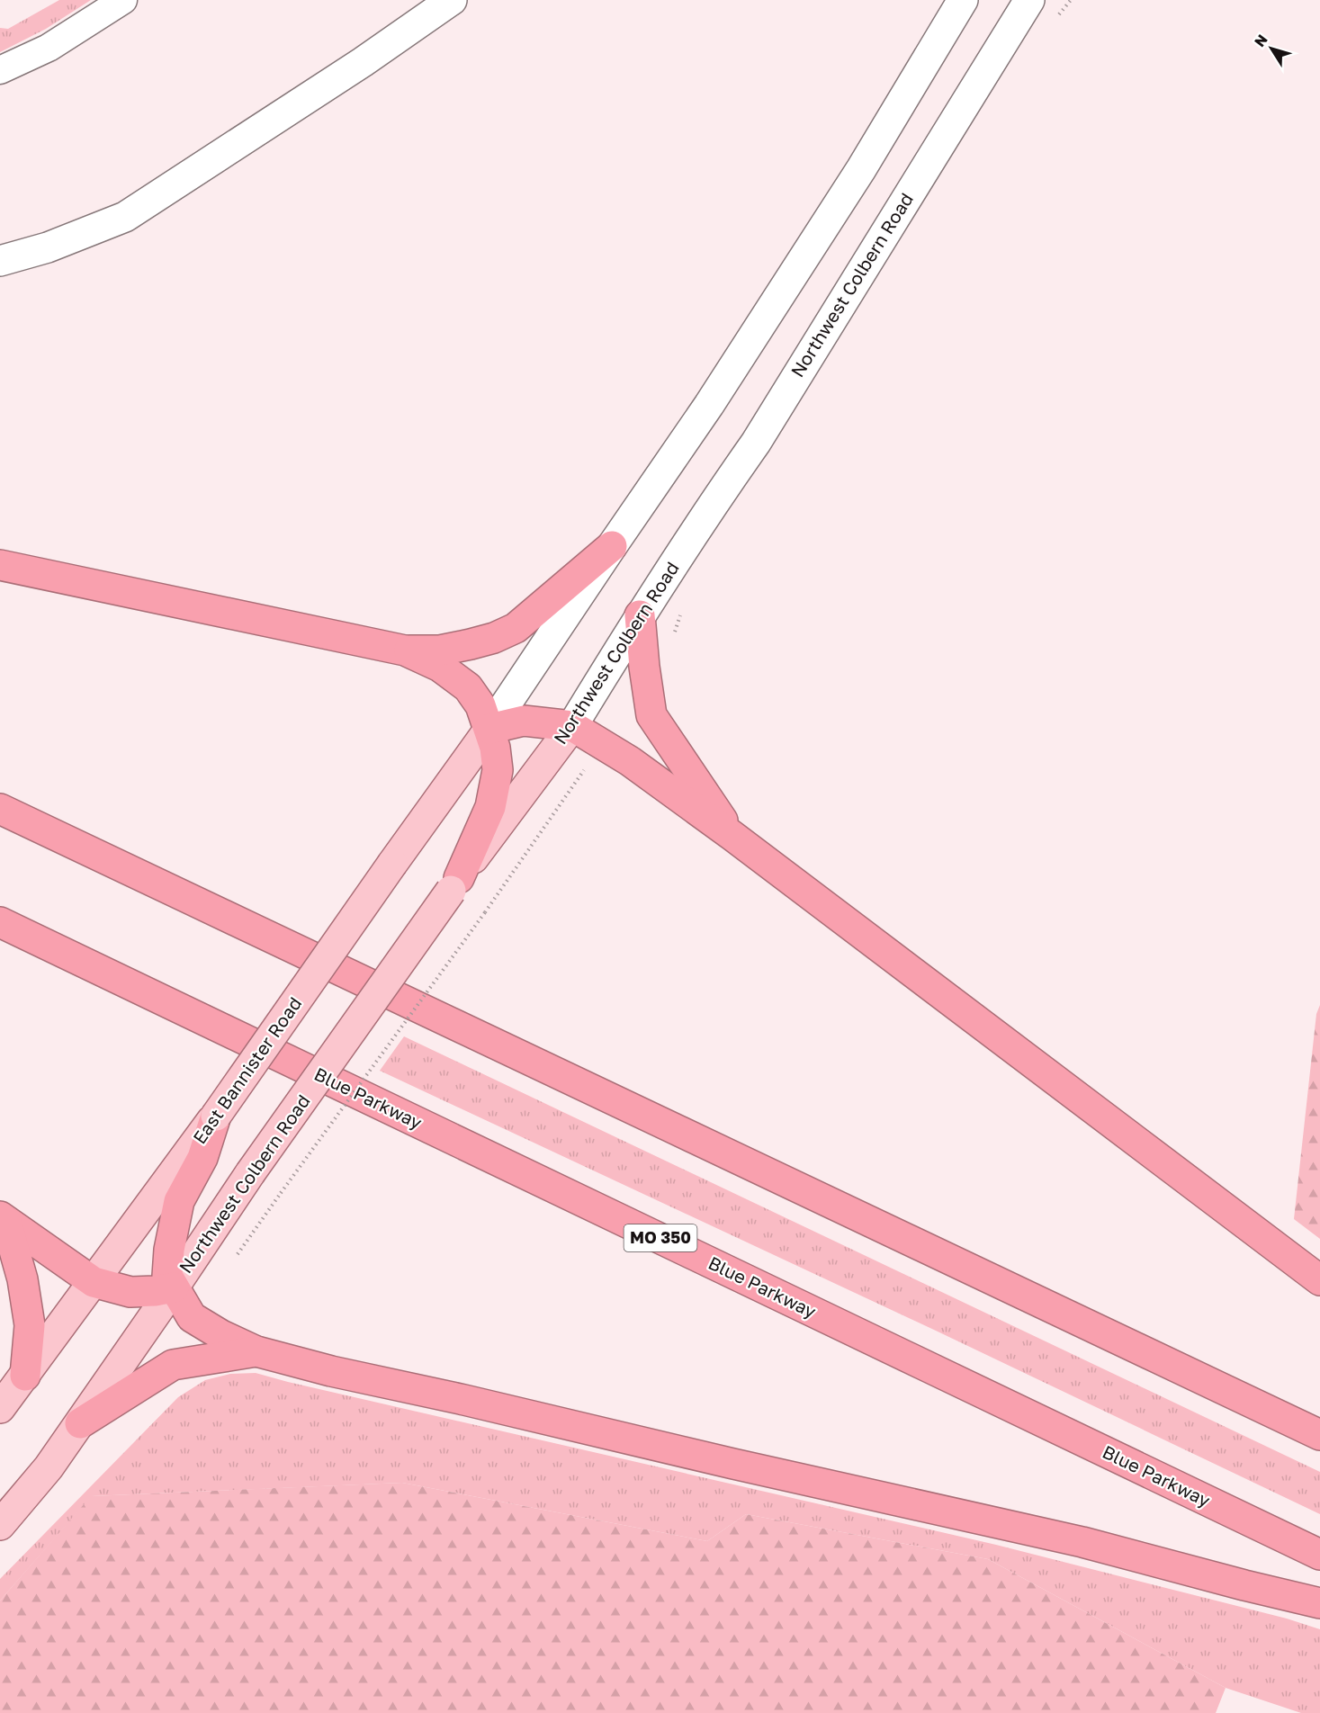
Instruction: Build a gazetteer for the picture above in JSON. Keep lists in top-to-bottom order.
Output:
{
  "streets": {
    "highway": ["Blue Parkway", "MO 350"],
    "main road": ["Northwest Colbern Road", "East Bannister Road"]
  },
  "north": "top left"
}
